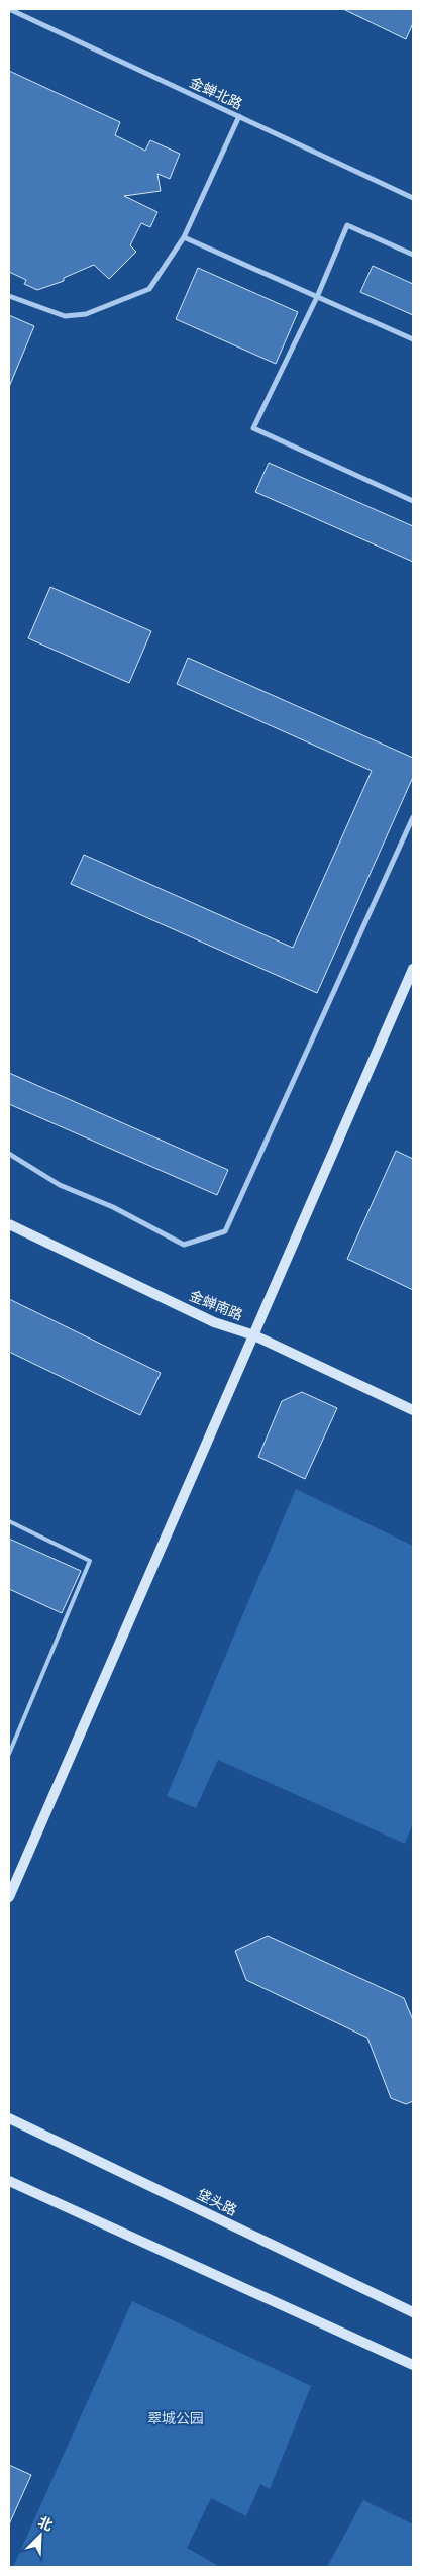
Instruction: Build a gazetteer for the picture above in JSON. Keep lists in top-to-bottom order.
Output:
{
  "streets": {
    "street": ["金蝉北路", "金蝉南路", "垡头路"]
  },
  "parks": ["翠城公园"],
  "north": "top right"
}
